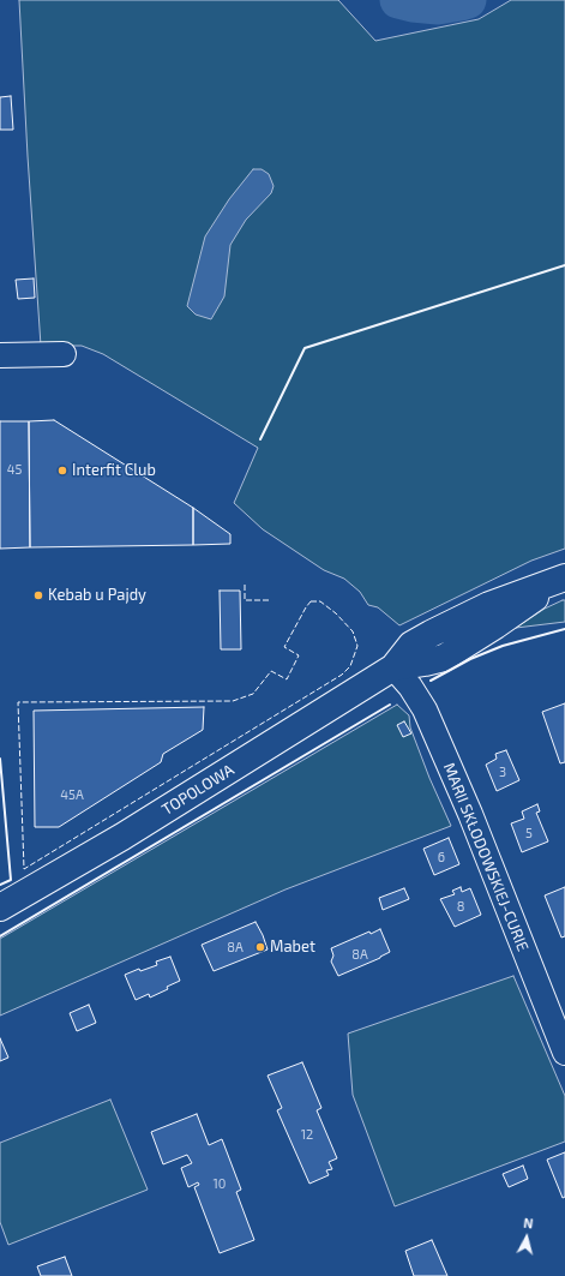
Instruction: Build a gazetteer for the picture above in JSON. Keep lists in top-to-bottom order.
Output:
{
  "streets": {
    "main road": ["TOPOLOWA"],
    "street": ["MARII SKŁODOWSKIEJ-CURIE"]
  },
  "crossings": [
    ["TOPOLOWA", "MARII SKŁODOWSKIEJ-CURIE"]
  ],
  "places": ["Interfit Club", "Kebab u Pajdy", "Mabet"],
  "house_numbers": [
    "45",
    "3",
    "45A",
    "5",
    "6",
    "8",
    "8A",
    "8A",
    "12",
    "10"
  ],
  "north": "top"
}
